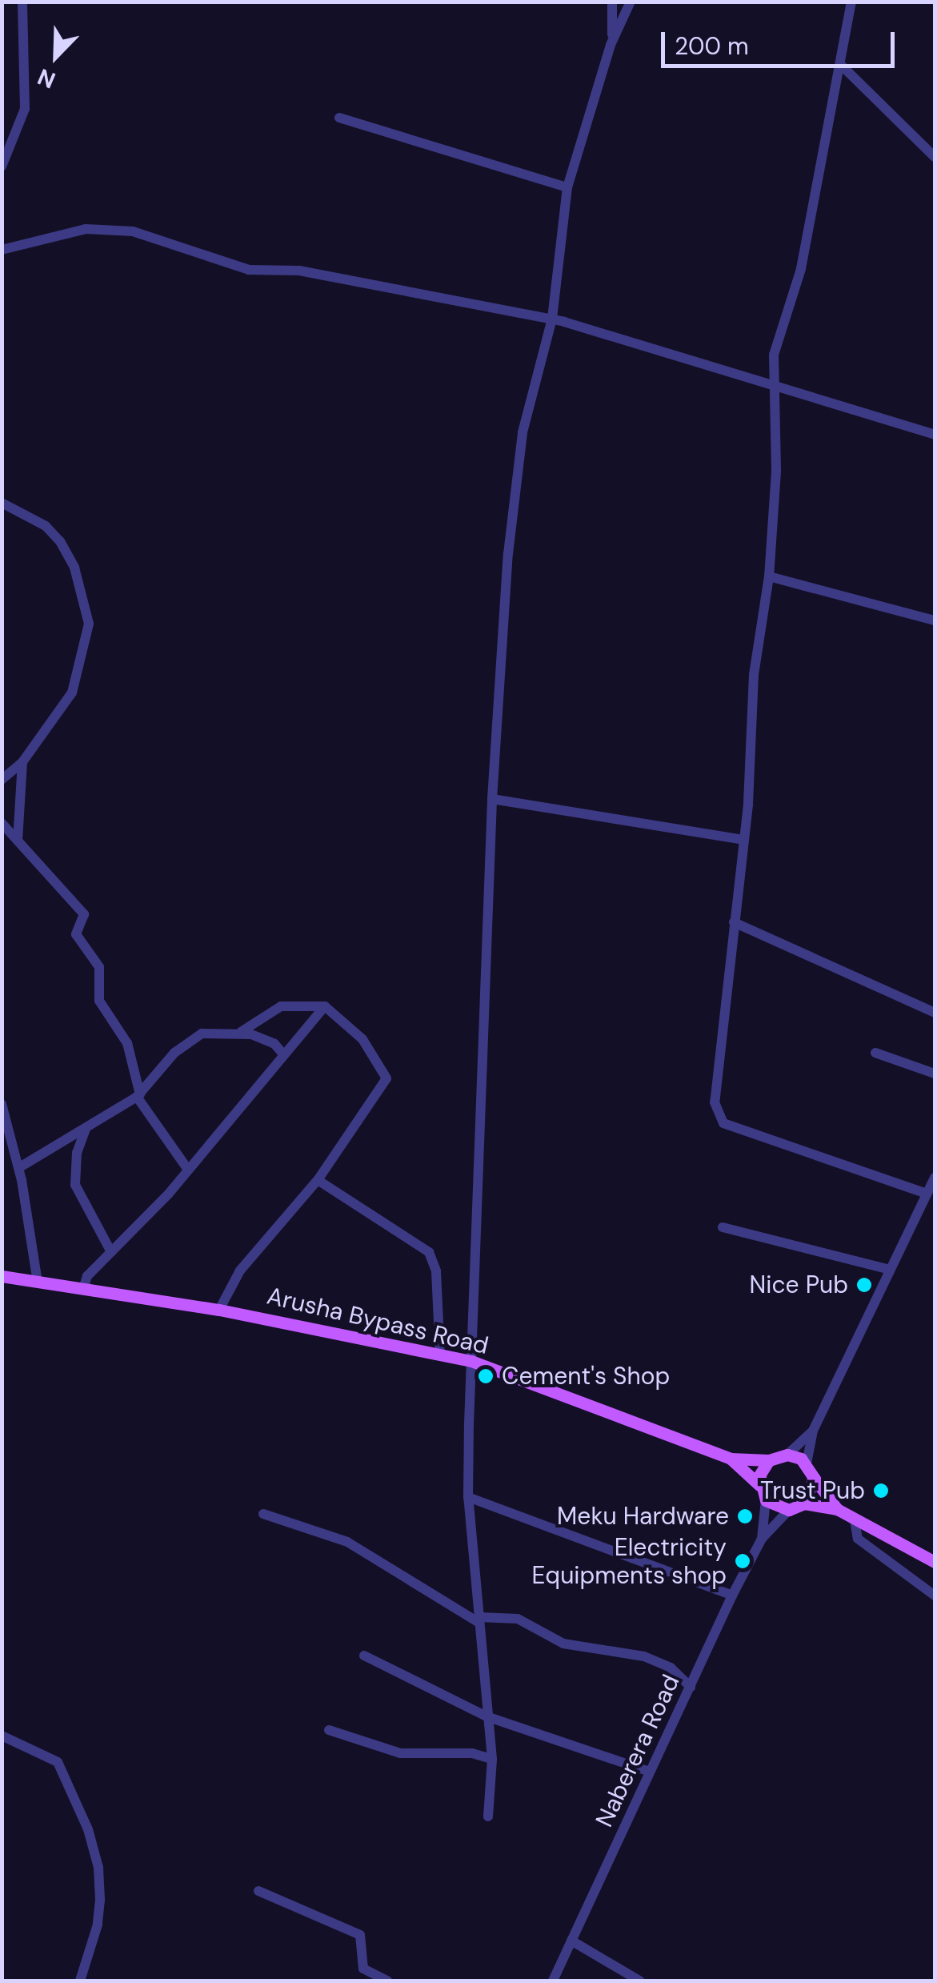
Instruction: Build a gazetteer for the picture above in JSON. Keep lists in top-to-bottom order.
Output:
{
  "streets": {
    "main road": ["Arusha Bypass Road"],
    "street": ["Naberera Road"]
  },
  "crossings": [
    ["Arusha Bypass Road", "Naberera Road"]
  ],
  "places": [
    "Nice Pub",
    "Cement's Shop",
    "Trust Pub",
    "Meku Hardware",
    "Electricity Equipments shop"
  ],
  "scale_bar": "200 m",
  "north": "bottom left"
}
